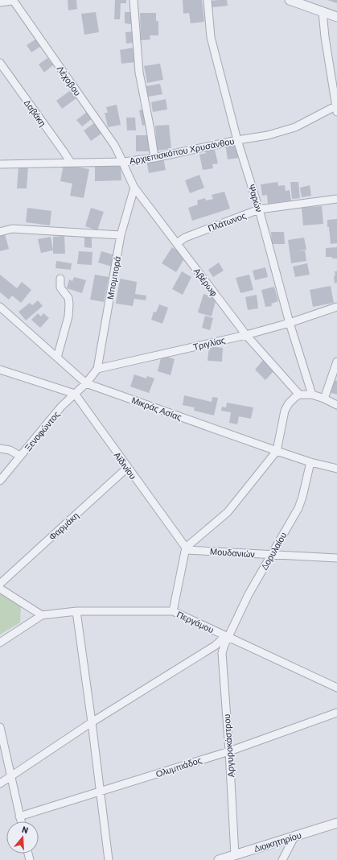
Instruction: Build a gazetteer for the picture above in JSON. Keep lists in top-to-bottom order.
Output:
{
  "streets": {
    "street": [
      "Λέχοβου",
      "Δαβάκη",
      "Αρχιεπισκόπου Χρυσάνθου",
      "Ψαρών",
      "Πλάτωνος",
      "Μπομπορά",
      "Αβέρωφ",
      "Τριγλίας",
      "Μικράς Ασίας",
      "Ξενοφώντος",
      "Αϊδινίου",
      "Φαρμάκη",
      "Δορυλαίου",
      "Μουδανιών",
      "Περγάμου",
      "Αργυροκάστρου",
      "Ολυμπιάδος",
      "Διοικητηρίου"
    ]
  },
  "crossings": [
    ["Λέχοβου", "Αρχιεπισκόπου Χρυσάνθου"],
    ["Λέχοβου", "Αβέρωφ"],
    ["Δαβάκη", "Αρχιεπισκόπου Χρυσάνθου"],
    ["Αρχιεπισκόπου Χρυσάνθου", "Ψαρών"],
    ["Αρχιεπισκόπου Χρυσάνθου", "Αβέρωφ"],
    ["Ψαρών", "Πλάτωνος"],
    ["Ψαρών", "Τριγλίας"],
    ["Πλάτωνος", "Αβέρωφ"],
    ["Μπομπορά", "Αβέρωφ"],
    ["Μπομπορά", "Τριγλίας"],
    ["Αβέρωφ", "Τριγλίας"],
    ["Μικράς Ασίας", "Ξενοφώντος"],
    ["Μικράς Ασίας", "Δορυλαίου"],
    ["Ξενοφώντος", "Αϊδινίου"],
    ["Αϊδινίου", "Φαρμάκη"],
    ["Αϊδινίου", "Μουδανιών"],
    ["Δορυλαίου", "Μουδανιών"],
    ["Δορυλαίου", "Περγάμου"],
    ["Δορυλαίου", "Αργυροκάστρου"],
    ["Περγάμου", "Αργυροκάστρου"],
    ["Αργυροκάστρου", "Ολυμπιάδος"],
    ["Αργυροκάστρου", "Διοικητηρίου"]
  ],
  "north": "top"
}
